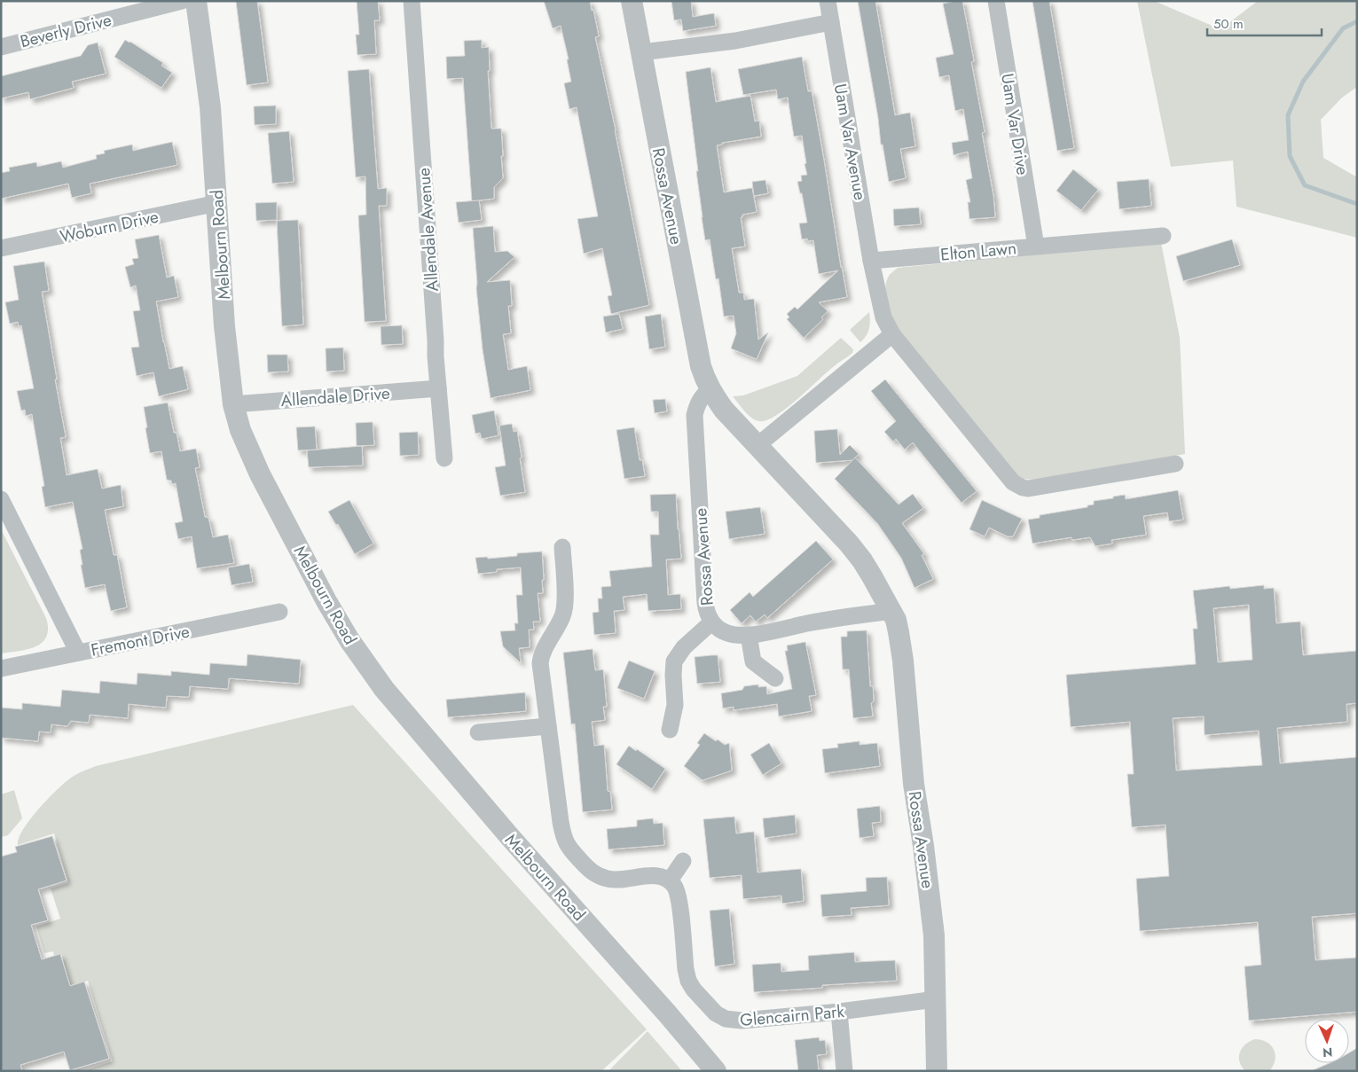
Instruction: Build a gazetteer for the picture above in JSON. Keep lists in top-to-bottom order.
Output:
{
  "streets": {
    "street": [
      "Beverly Drive",
      "Uam Var Drive",
      "Uam Var Avenue",
      "Rossa Avenue",
      "Woburn Drive",
      "Allendale Avenue",
      "Melbourn Road",
      "Elton Lawn",
      "Allendale Drive",
      "Fremont Drive",
      "Glencairn Park"
    ]
  },
  "crossings": [
    ["Uam Var Drive", "Elton Lawn"],
    ["Uam Var Avenue", "Elton Lawn"],
    ["Rossa Avenue", "Glencairn Park"],
    ["Woburn Drive", "Melbourn Road"],
    ["Allendale Avenue", "Allendale Drive"],
    ["Melbourn Road", "Allendale Drive"]
  ],
  "scale_bar": "50 m",
  "north": "bottom"
}
